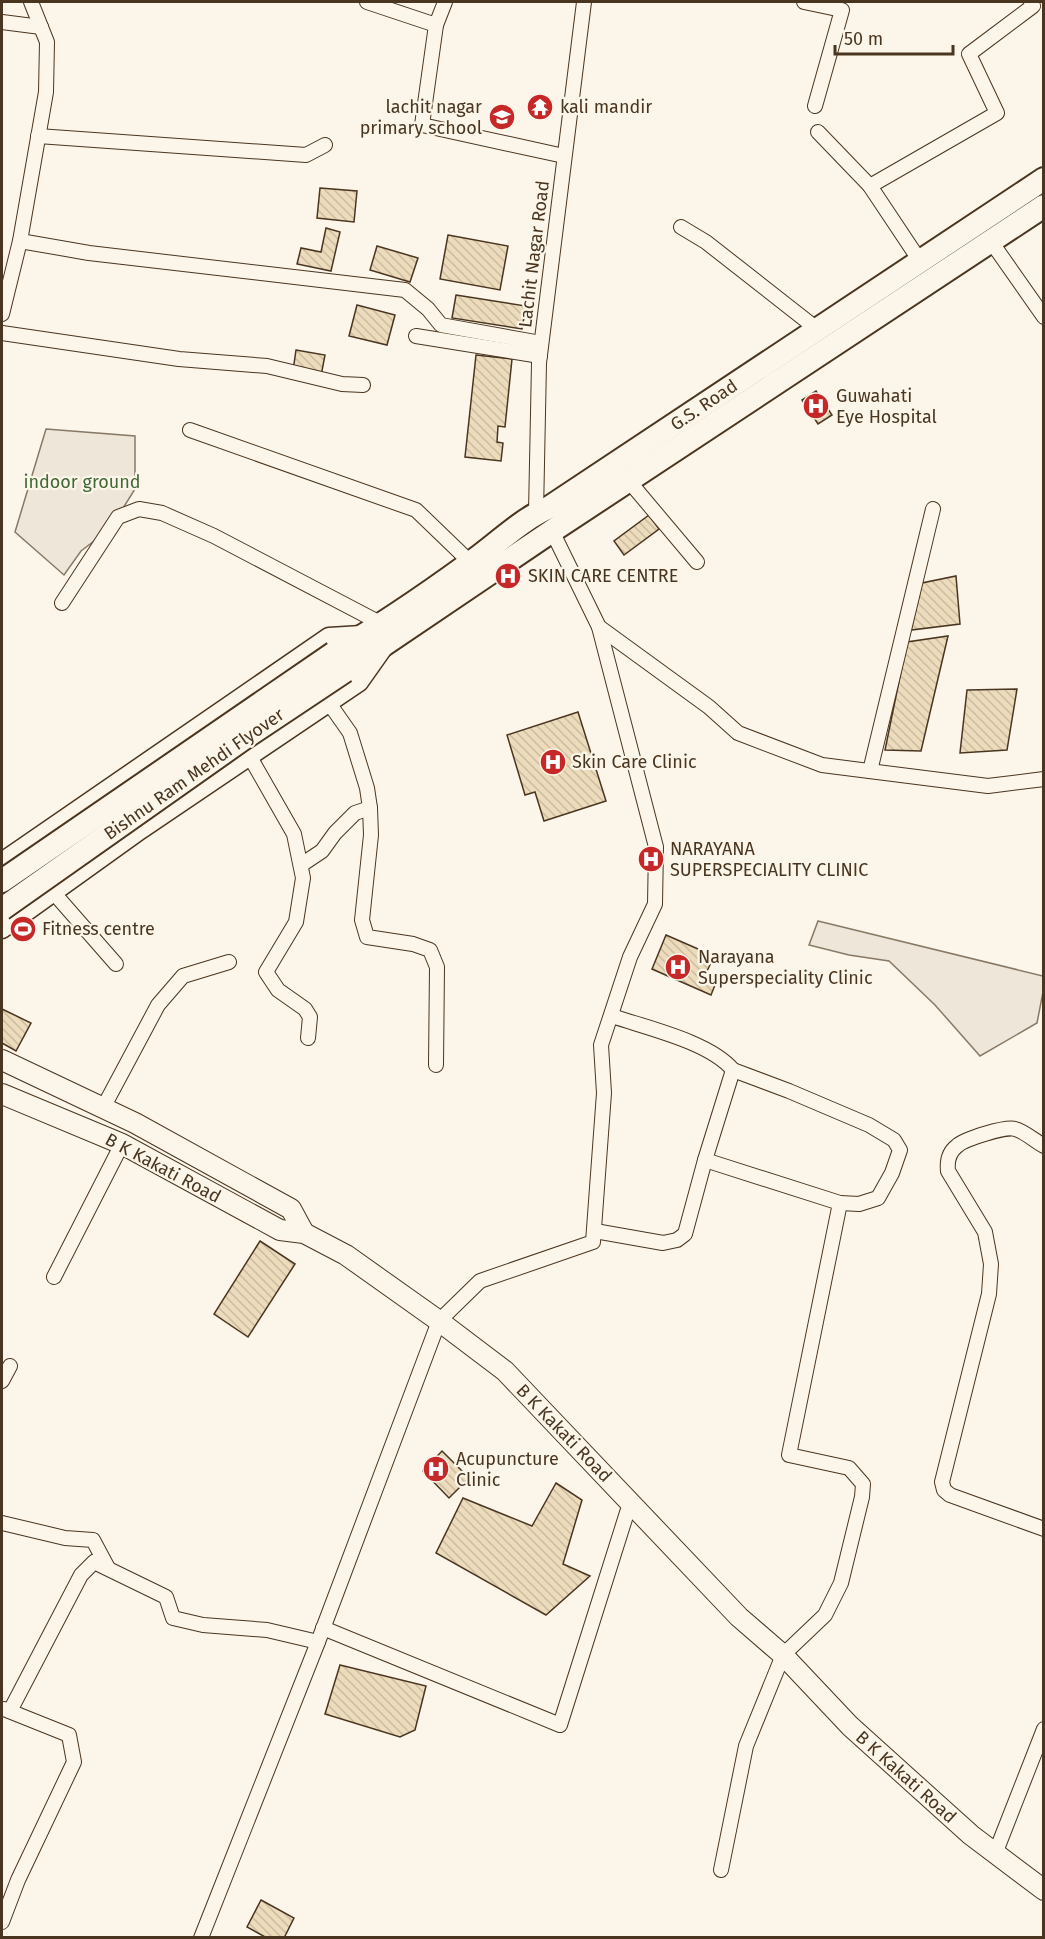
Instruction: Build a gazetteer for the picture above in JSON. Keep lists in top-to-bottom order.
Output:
{
  "streets": {
    "main road": ["G.S. Road", "Bishnu Ram Mehdi Flyover", "B K Kakati Road"],
    "street": ["Lachit Nagar Road"]
  },
  "crossings": [
    ["Lachit Nagar Road", "G.S. Road"],
    ["G.S. Road", "Bishnu Ram Mehdi Flyover"]
  ],
  "parks": ["indoor ground"],
  "places": {
    "temple": ["kali mandir"],
    "school or university": ["lachit nagar primary school"],
    "hospital": [
      "Guwahati Eye Hospital",
      "SKIN CARE CENTRE",
      "Skin Care Clinic",
      "NARAYANA SUPERSPECIALITY CLINIC",
      "Narayana Superspeciality Clinic",
      "Acupuncture Clinic"
    ],
    "sports": ["Fitness centre"]
  },
  "scale_bar": "50 m"
}
